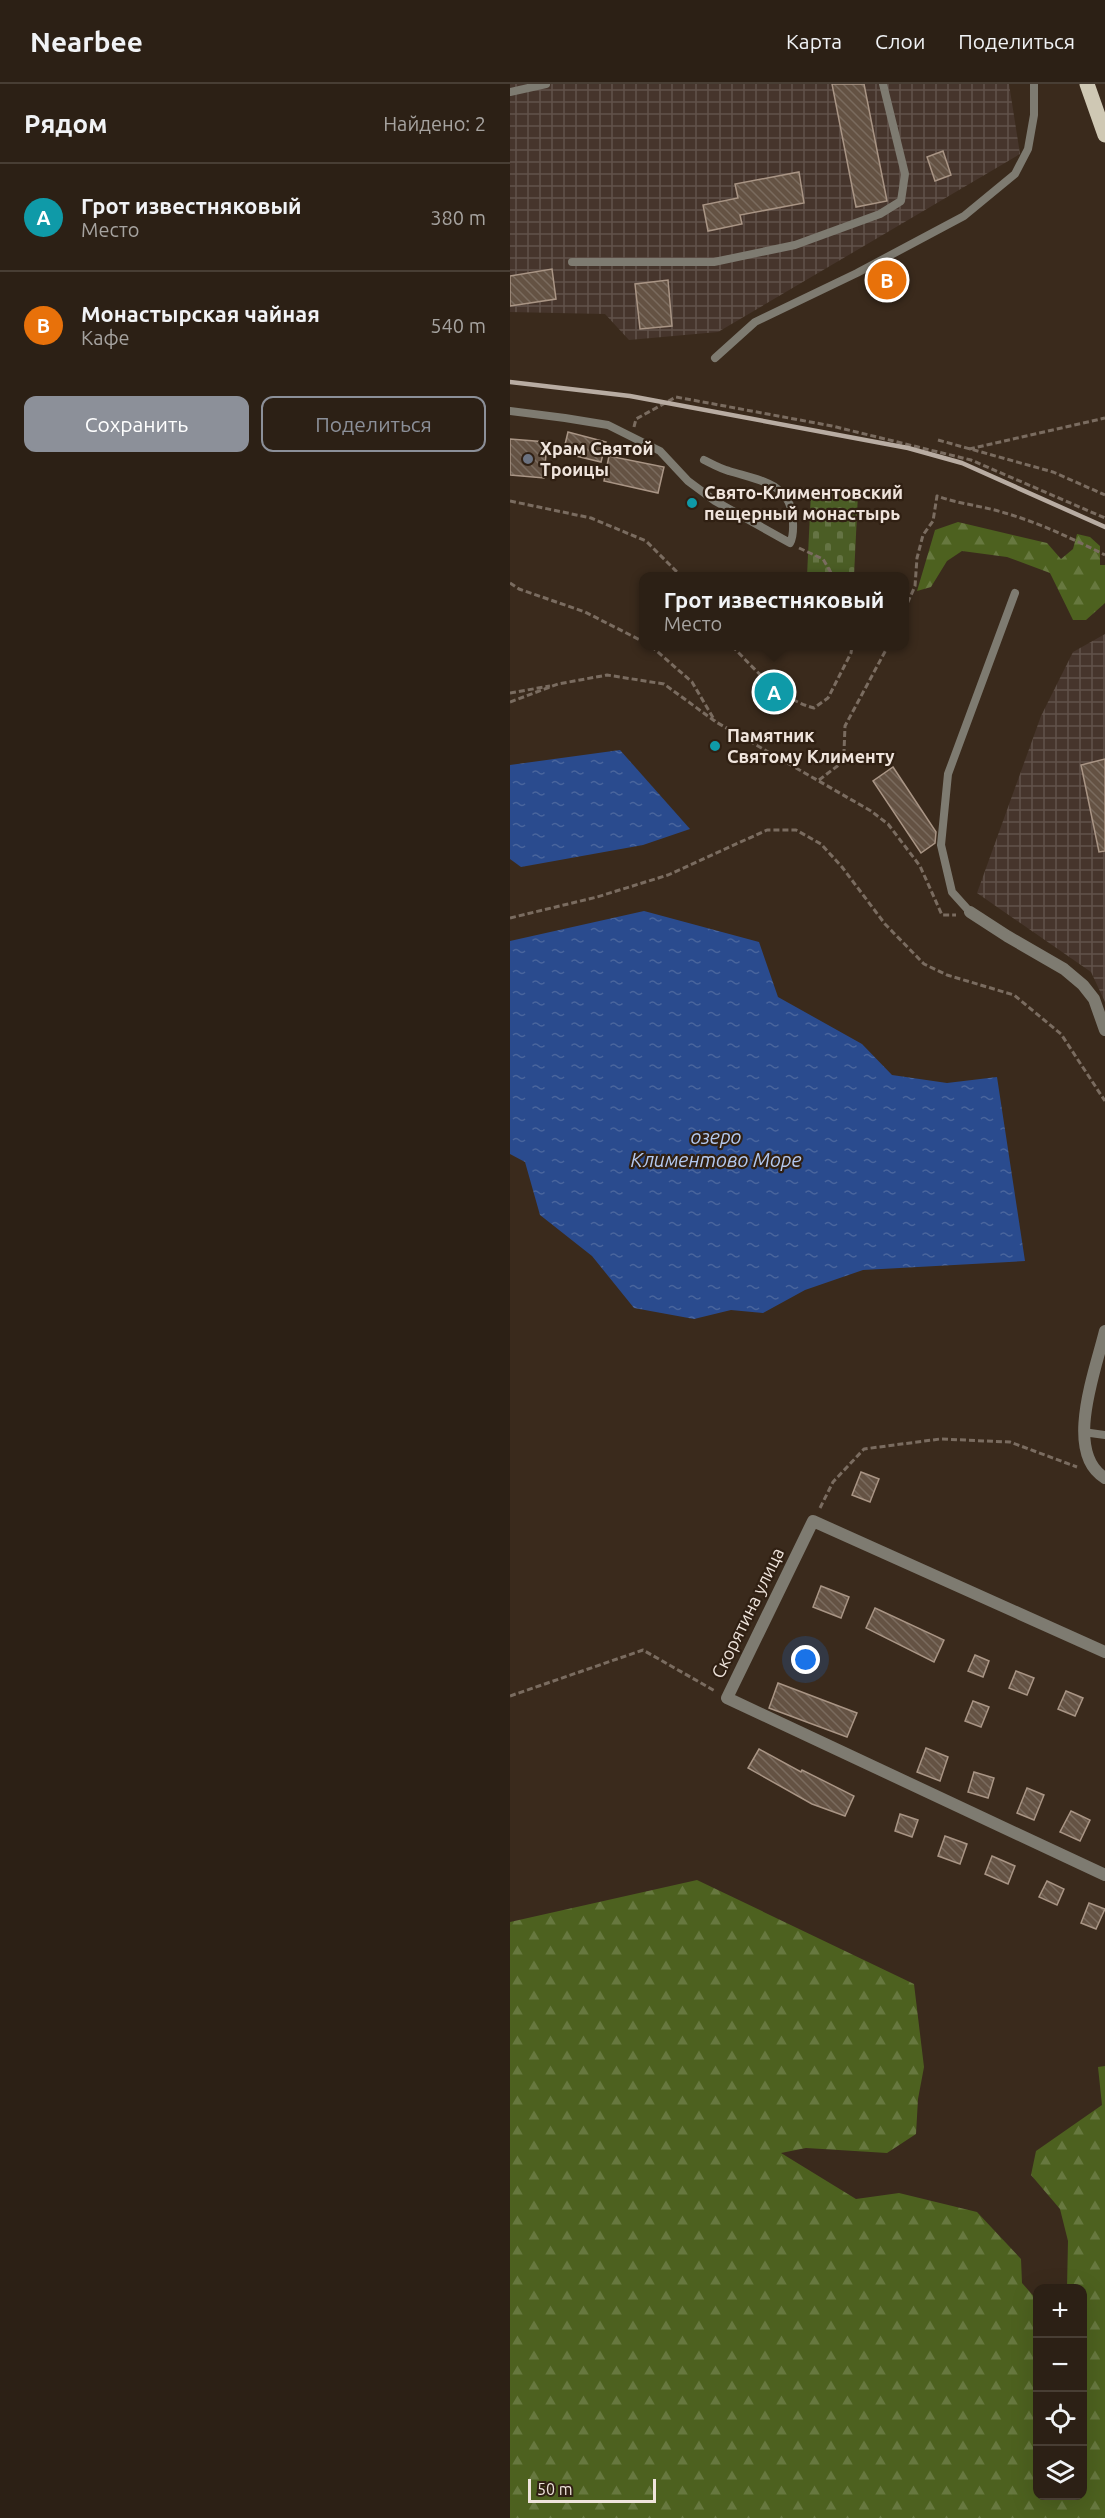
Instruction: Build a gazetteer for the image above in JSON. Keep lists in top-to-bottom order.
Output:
{
  "streets": {
    "street": ["Скорятина улица"]
  },
  "water": ["озеро Климентово Море"],
  "places": ["Храм Святой Троицы", "Свято-Климентовский пещерный монастырь", "Памятник Святому Клименту"],
  "scale_bar": "50 m",
  "page": {
    "header": "Nearbee",
    "nav": ["Карта", "Слои", "Поделиться"],
    "heading": ["Рядом", "Найдено: 2"],
    "list": [
      {
        "mark": "A",
        "name": "Грот известняковый",
        "note": "Место",
        "value": "380 m"
      },
      {
        "mark": "B",
        "name": "Монастырская чайная",
        "note": "Кафе",
        "value": "540 m"
      }
    ],
    "pins": ["B", "A"],
    "buttons": ["Сохранить", "Поделиться"],
    "popup": ["Грот известняковый", "Место"],
    "map_buttons": ["+", "−"],
    "scale": "50 m"
  }
}
